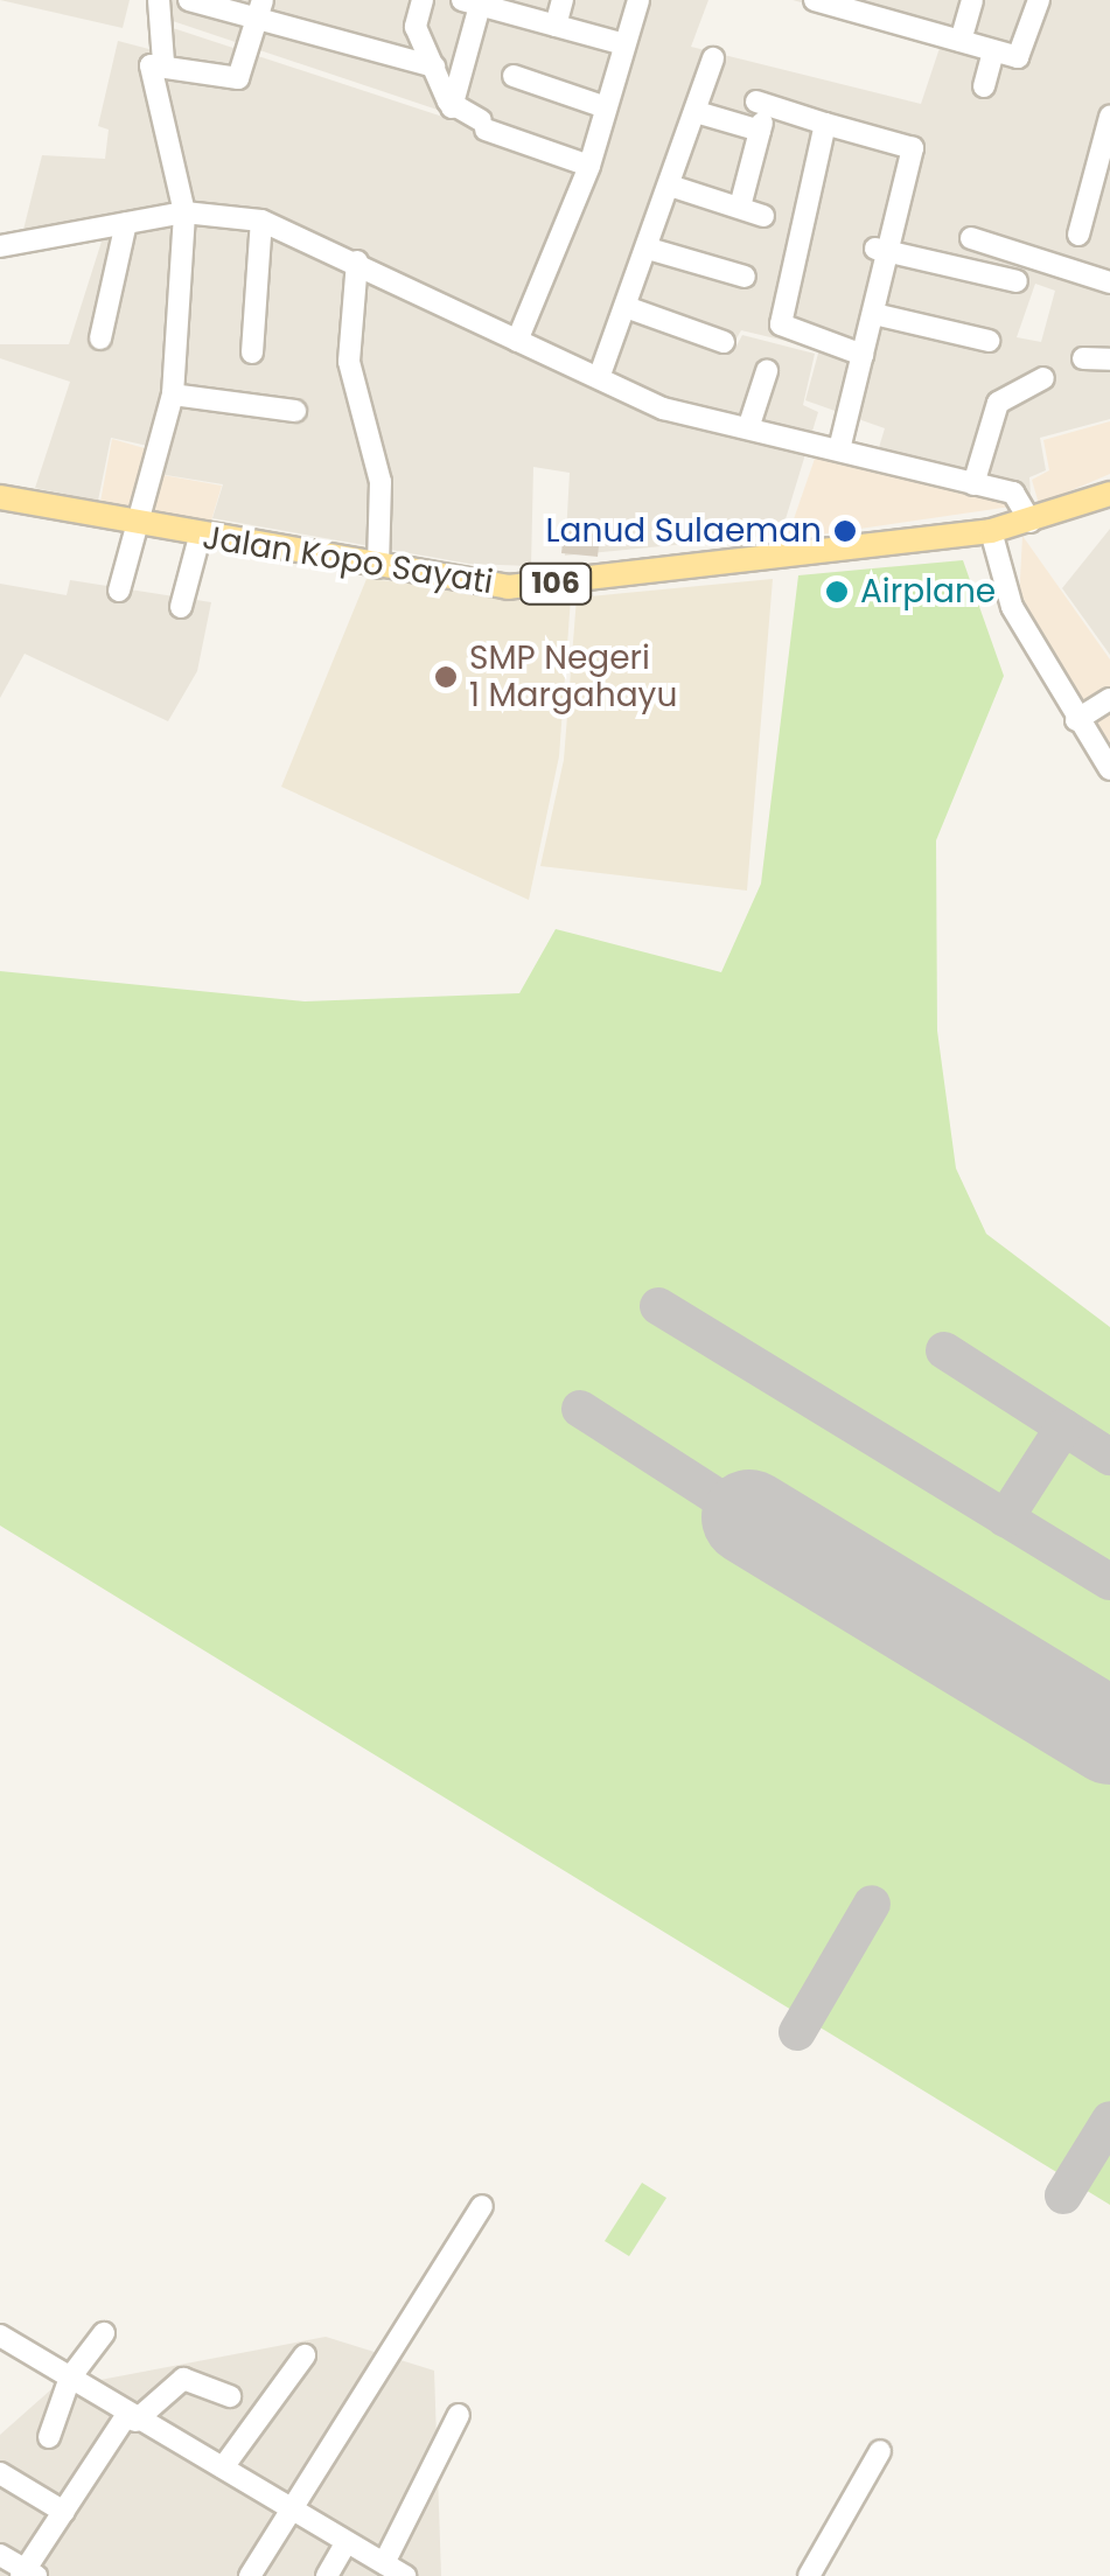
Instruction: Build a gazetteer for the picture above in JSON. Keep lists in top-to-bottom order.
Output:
{
  "streets": {
    "main road": ["Jalan Kopo Sayati", "106"]
  },
  "places": ["Lanud Sulaeman", "Airplane", "SMP Negeri 1 Margahayu"]
}
